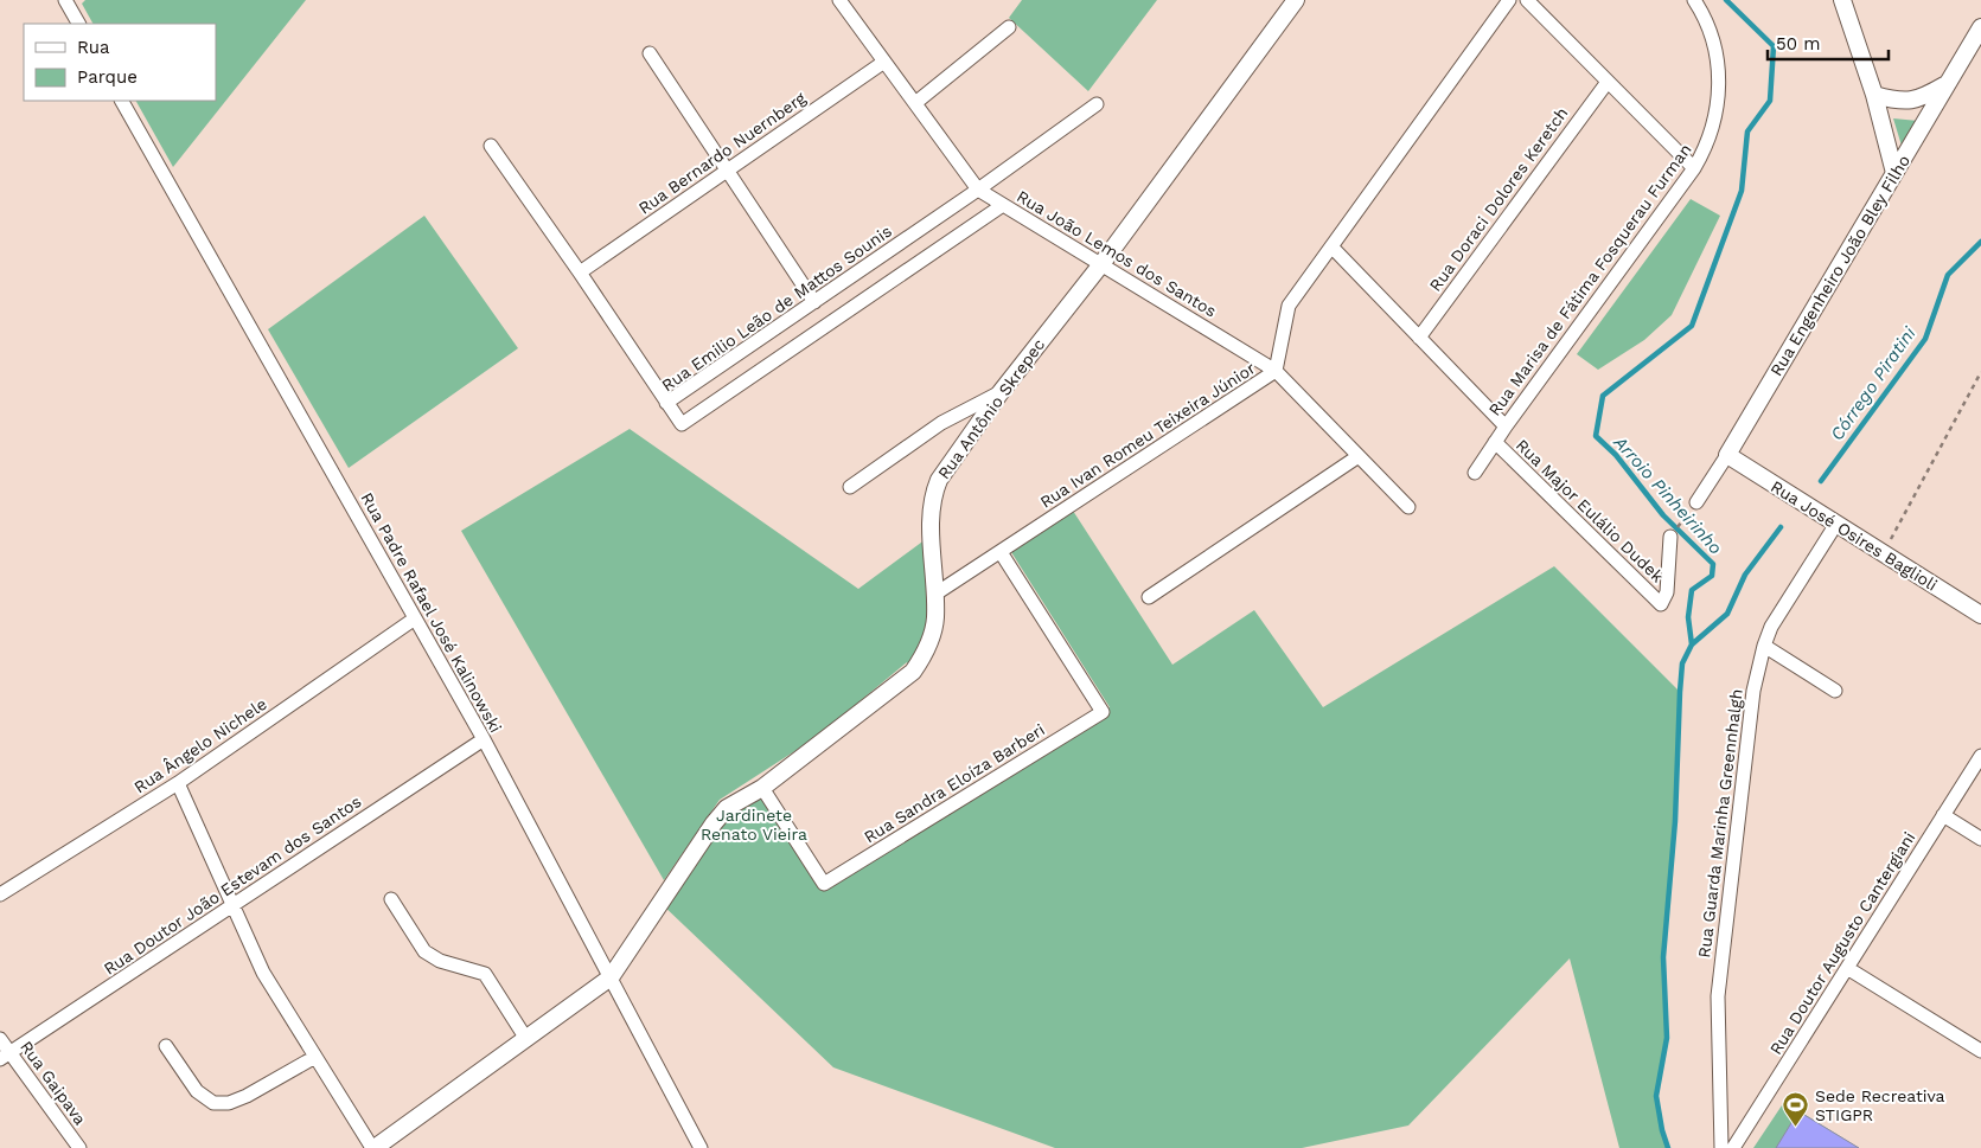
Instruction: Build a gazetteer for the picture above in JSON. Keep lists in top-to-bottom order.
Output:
{
  "streets": {
    "street": [
      "Rua Bernardo Nuernberg",
      "Rua Doraci Dolores Keretch",
      "Rua João Lemos dos Santos",
      "Rua Engenheiro João Bley Filho",
      "Rua Marisa de Fátima Fosquerau Furman",
      "Rua Emilio Leão de Mattos Sounis",
      "Rua Antônio Skrepec",
      "Rua Ivan Romeu Teixeira Júnior",
      "Rua Major Eulálio Dudek",
      "Rua José Osires Baglioli",
      "Rua Padre Rafael José Kalinowski",
      "Rua Ângelo Nichele",
      "Rua Sandra Eloíza Barberi",
      "Rua Guarda Marinha Greennhalgh",
      "Rua Doutor João Estevam dos Santos",
      "Rua Doutor Augusto Cantergiani",
      "Rua Gaipava"
    ]
  },
  "crossings": [
    ["Rua Bernardo Nuernberg", "Rua João Lemos dos Santos"],
    ["Rua Doraci Dolores Keretch", "Rua Major Eulálio Dudek"],
    ["Rua João Lemos dos Santos", "Rua Emilio Leão de Mattos Sounis"],
    ["Rua João Lemos dos Santos", "Rua Antônio Skrepec"],
    ["Rua João Lemos dos Santos", "Rua Ivan Romeu Teixeira Júnior"],
    ["Rua Engenheiro João Bley Filho", "Rua José Osires Baglioli"],
    ["Rua Marisa de Fátima Fosquerau Furman", "Rua Major Eulálio Dudek"],
    ["Rua Antônio Skrepec", "Rua Ivan Romeu Teixeira Júnior"],
    ["Rua Antônio Skrepec", "Rua Padre Rafael José Kalinowski"],
    ["Rua Antônio Skrepec", "Rua Sandra Eloíza Barberi"],
    ["Rua Ivan Romeu Teixeira Júnior", "Rua Major Eulálio Dudek"],
    ["Rua Ivan Romeu Teixeira Júnior", "Rua Sandra Eloíza Barberi"],
    ["Rua José Osires Baglioli", "Rua Guarda Marinha Greennhalgh"],
    ["Rua Padre Rafael José Kalinowski", "Rua Ângelo Nichele"],
    ["Rua Padre Rafael José Kalinowski", "Rua Doutor João Estevam dos Santos"],
    ["Rua Doutor João Estevam dos Santos", "Rua Gaipava"]
  ],
  "water": ["Córrego Piratini", "Arroio Pinheirinho"],
  "parks": ["Jardinete Renato Vieira"],
  "places": {
    "sports": ["Sede Recreativa STIGPR"]
  },
  "legend": ["Rua", "Parque"],
  "scale_bar": "50 m"
}
